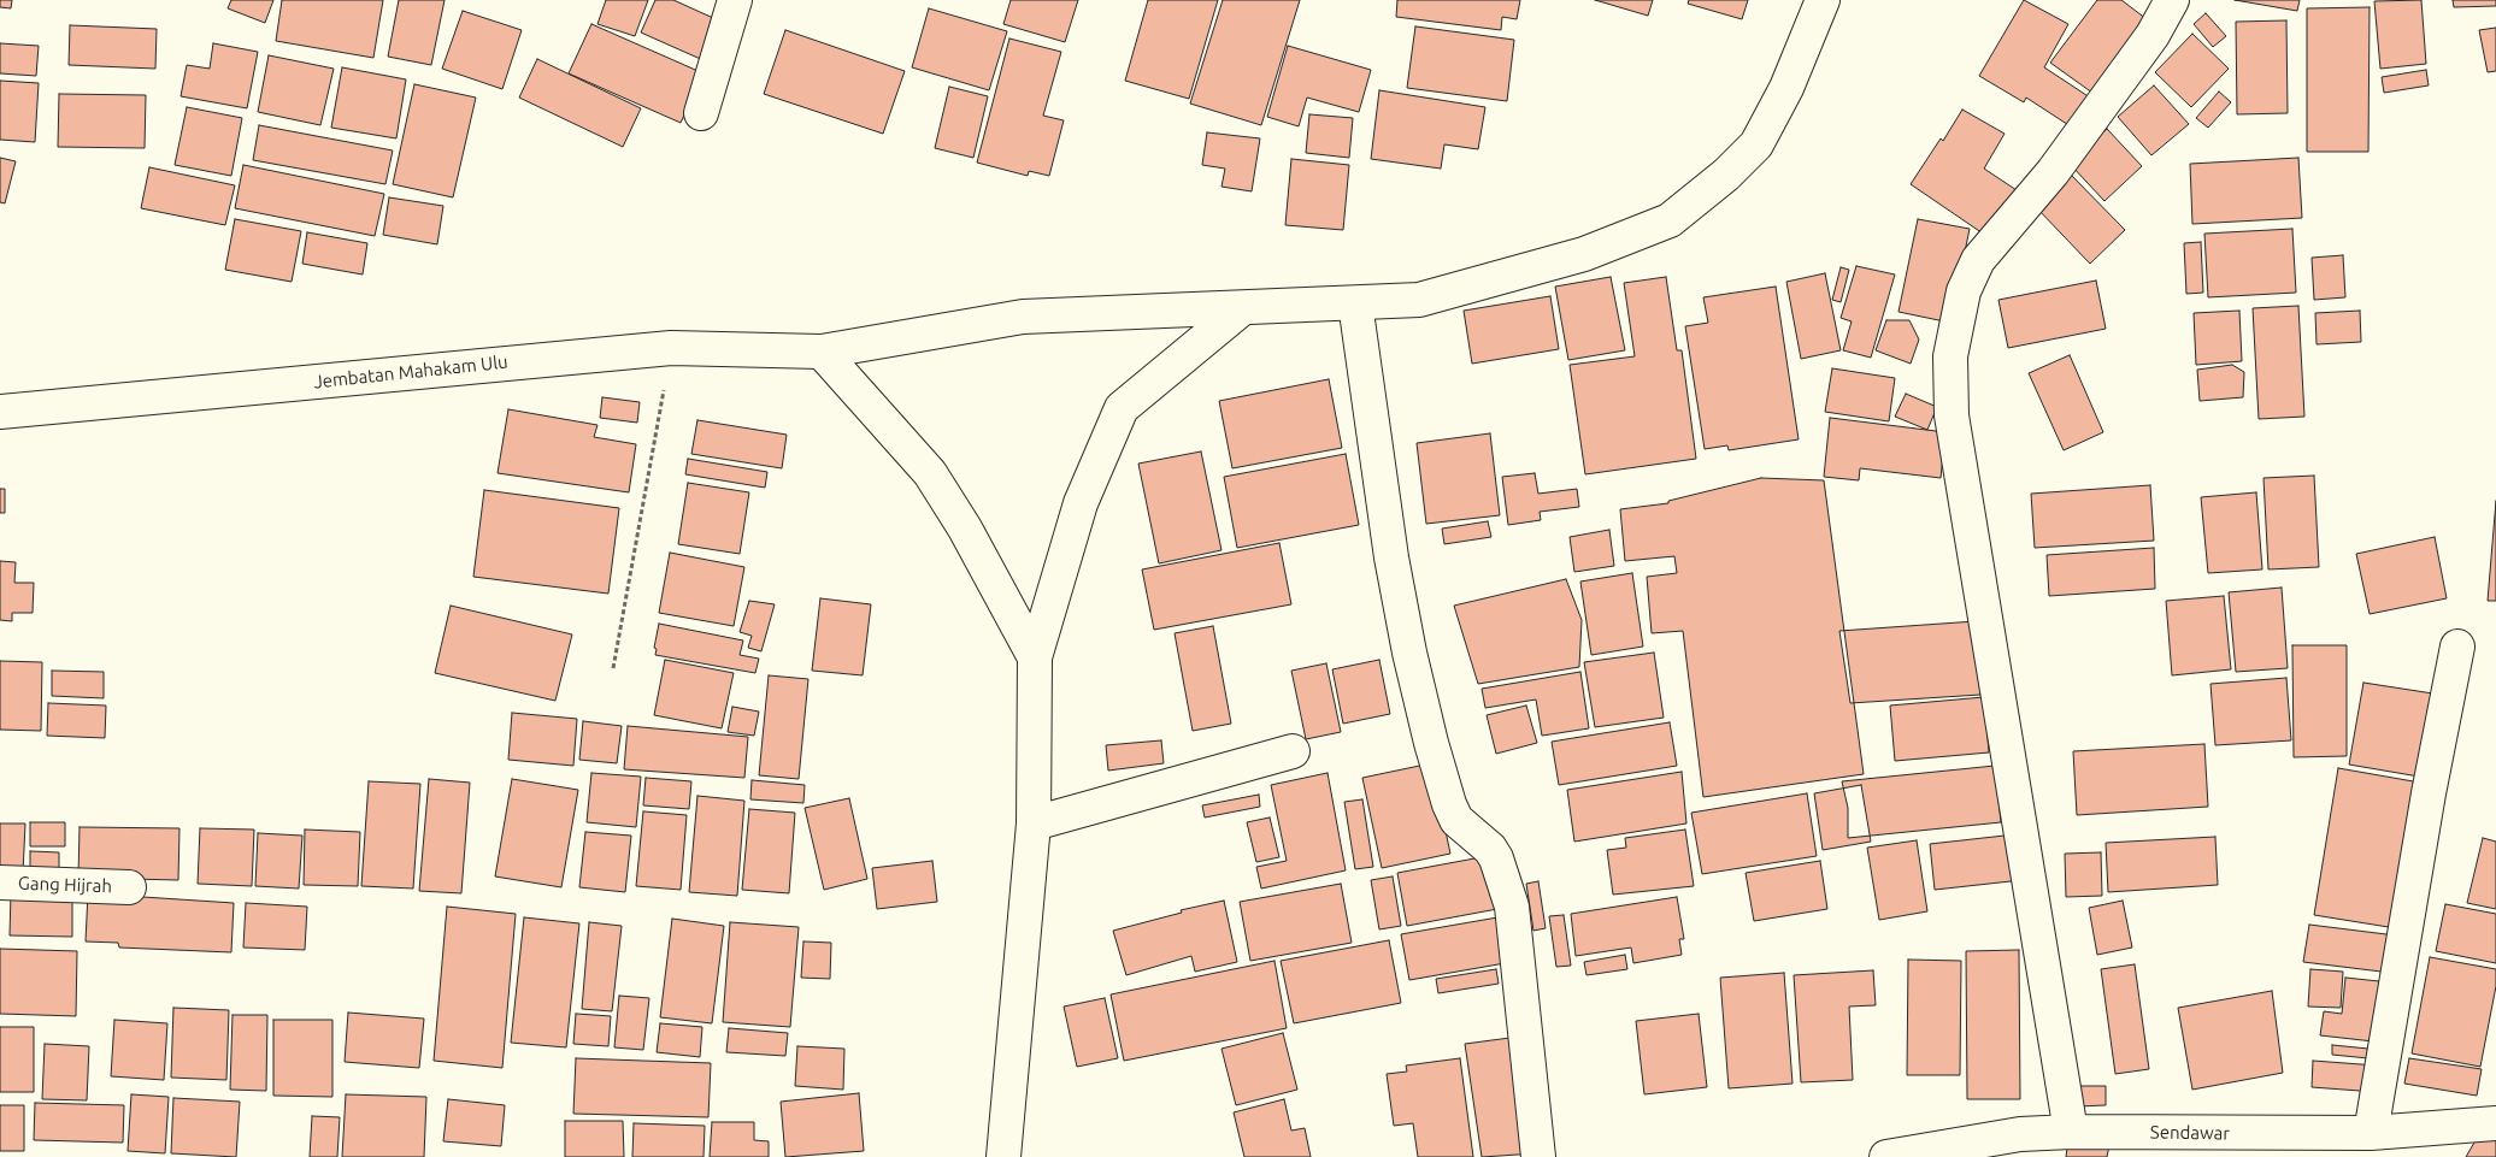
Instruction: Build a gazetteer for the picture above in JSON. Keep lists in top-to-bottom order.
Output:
{
  "streets": {
    "street": ["Jembatan Mahakam Ulu", "Gang Hijrah", "Sendawar"]
  }
}
